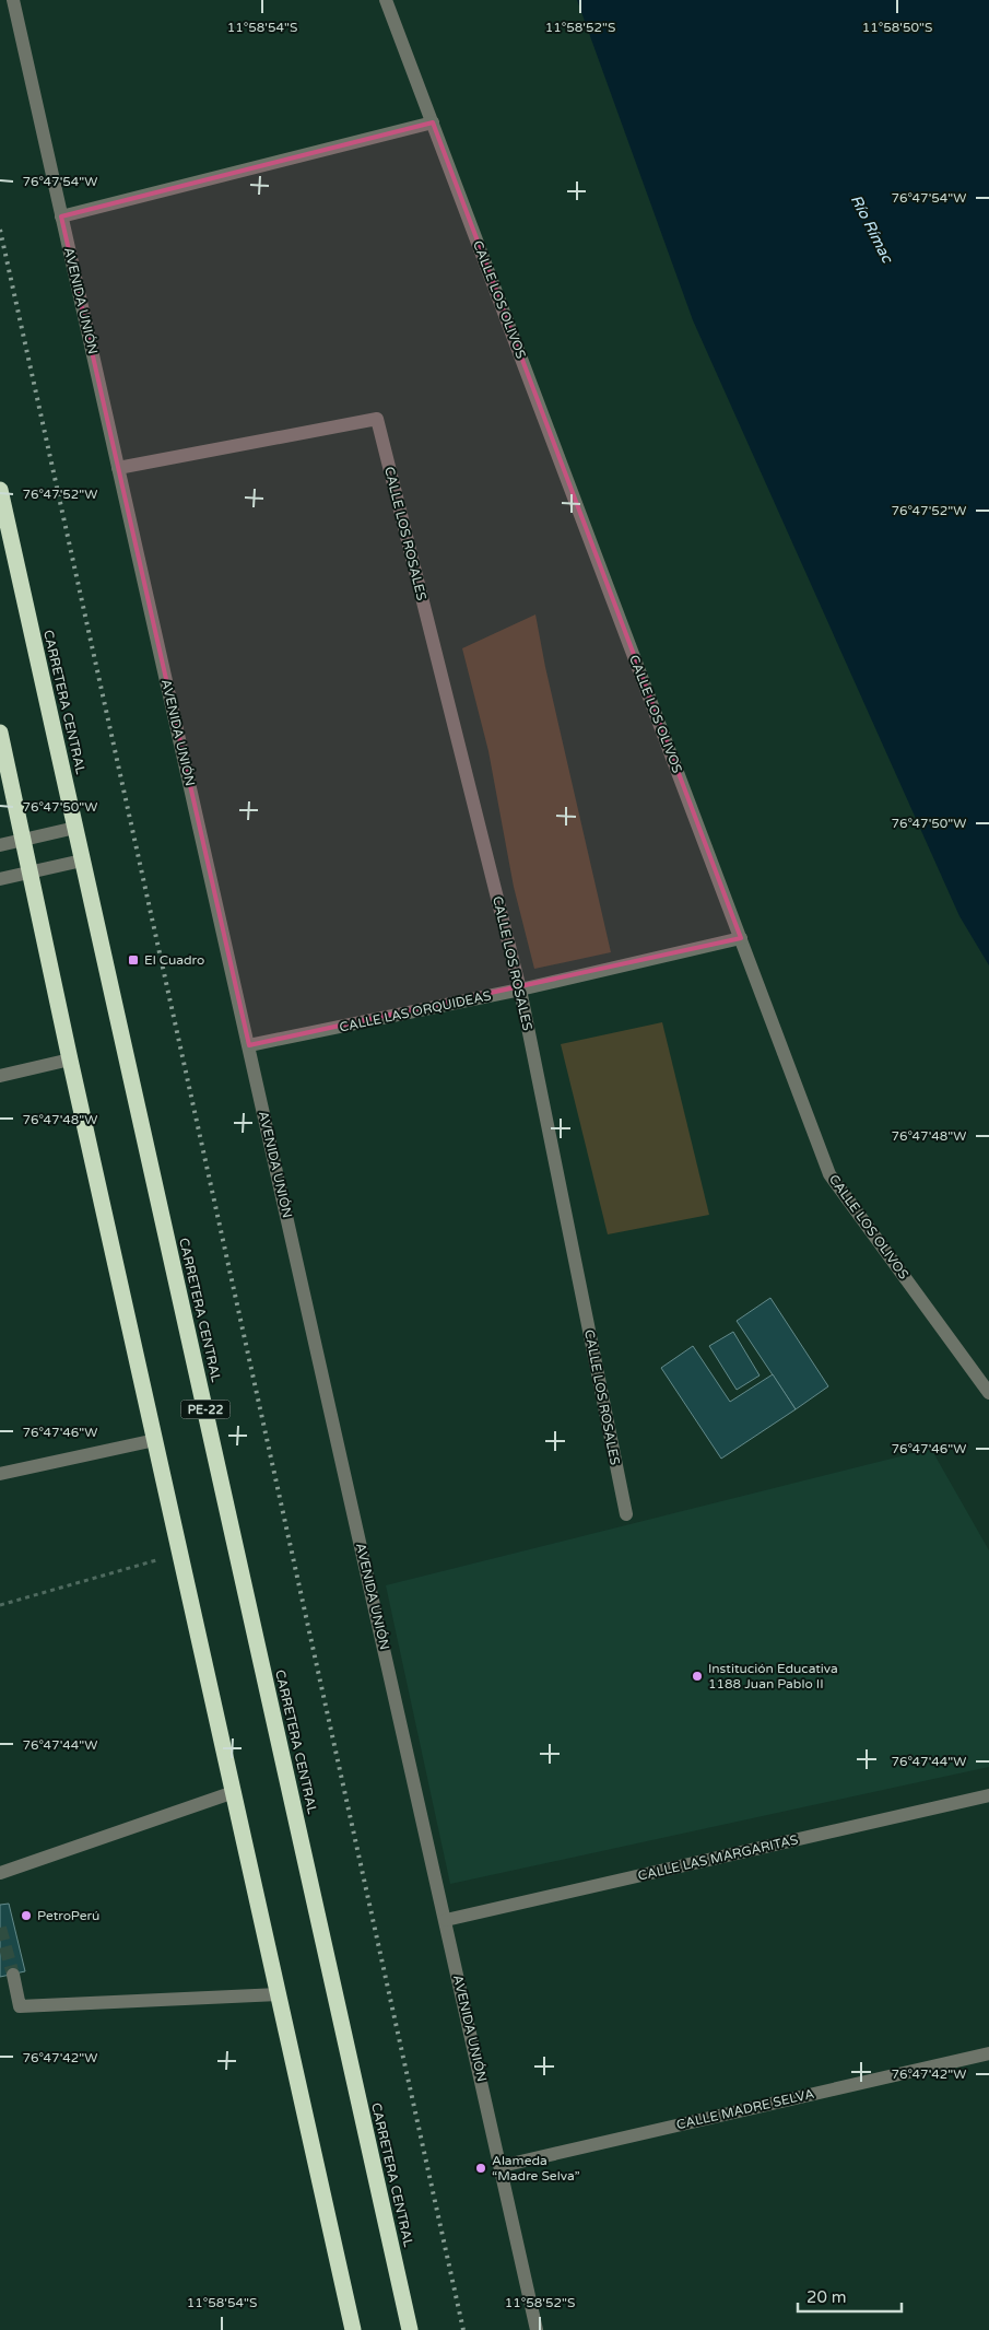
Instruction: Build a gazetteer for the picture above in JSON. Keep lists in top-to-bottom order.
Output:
{
  "streets": {
    "highway": ["CARRETERA CENTRAL", "PE-22"],
    "street": [
      "CALLE LOS OLIVOS",
      "AVENIDA UNIÓN",
      "CALLE LOS ROSALES",
      "CALLE LAS ORQUIDEAS",
      "CALLE LAS MARGARITAS",
      "CALLE MADRE SELVA"
    ]
  },
  "crossings": [
    ["CALLE LOS OLIVOS", "CALLE LAS ORQUIDEAS"],
    ["AVENIDA UNIÓN", "CALLE LOS ROSALES"],
    ["AVENIDA UNIÓN", "CALLE LAS ORQUIDEAS"],
    ["AVENIDA UNIÓN", "CALLE LAS MARGARITAS"],
    ["AVENIDA UNIÓN", "CALLE MADRE SELVA"],
    ["CALLE LOS ROSALES", "CALLE LAS ORQUIDEAS"]
  ],
  "water": ["Río Rímac"],
  "places": {
    "transit": ["El Cuadro"],
    "other": ["Institución Educativa 1188 Juan Pablo II", "PetroPerú", "Alameda “Madre Selva”"]
  },
  "scale_bar": "20 m",
  "coordinates": [
    "11°58'54\"S",
    "11°58'52\"S",
    "11°58'50\"S",
    "76°47'54\"W",
    "76°47'52\"W",
    "76°47'50\"W",
    "76°47'48\"W",
    "76°47'46\"W",
    "76°47'44\"W",
    "76°47'42\"W"
  ]
}
